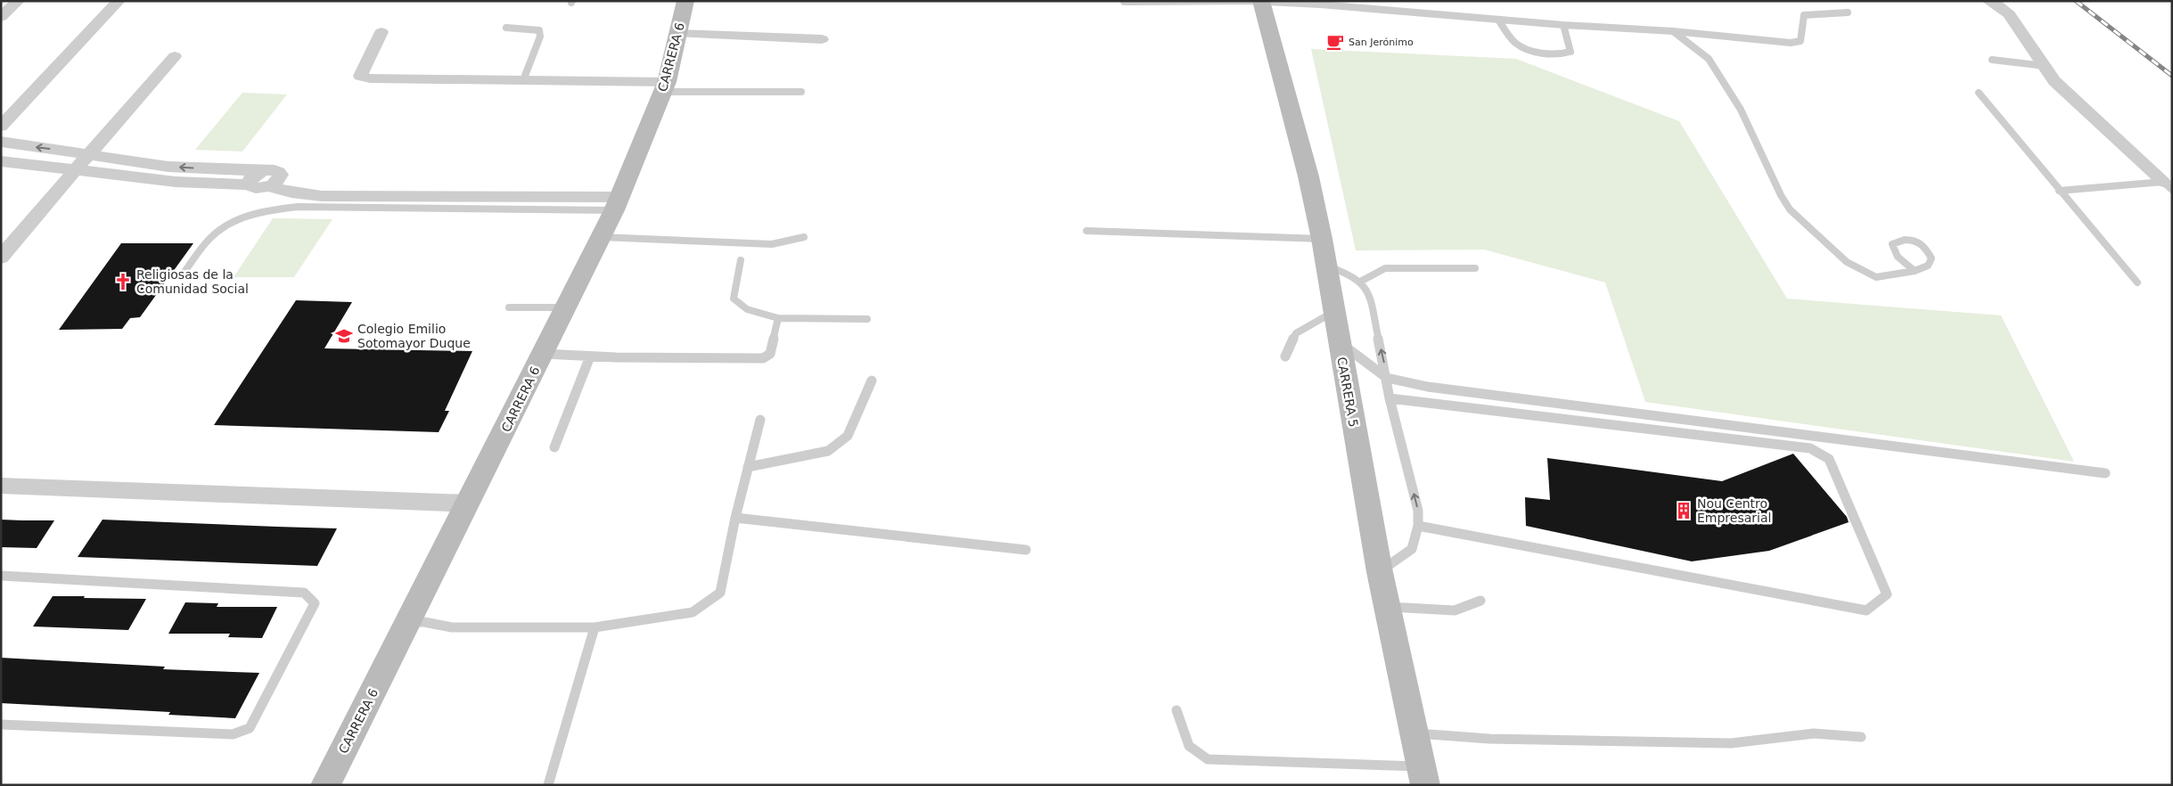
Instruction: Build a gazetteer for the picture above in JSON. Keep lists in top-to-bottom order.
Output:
{
  "streets": {
    "main road": ["CARRERA 6", "CARRERA 5"]
  },
  "places": {
    "cafe": ["San Jerónimo"],
    "church": ["Religiosas de la Comunidad Social"],
    "school or university": ["Colegio Emilio Sotomayor Duque"],
    "building": ["Nou Centro Empresarial"]
  }
}
